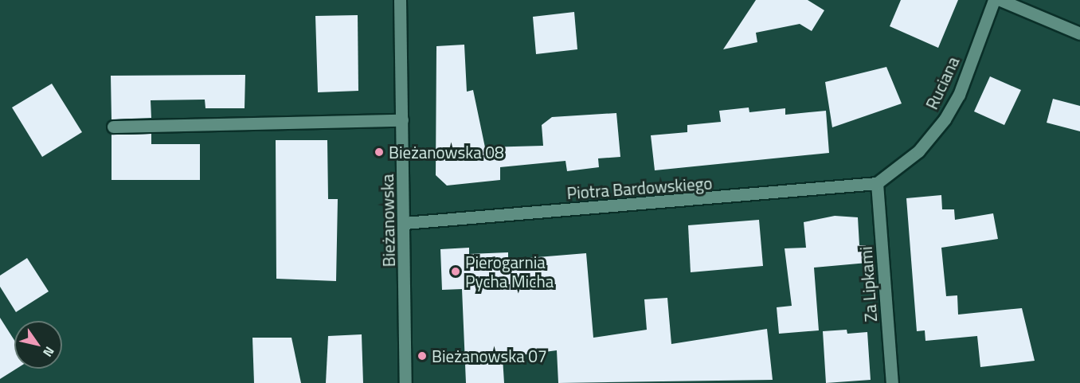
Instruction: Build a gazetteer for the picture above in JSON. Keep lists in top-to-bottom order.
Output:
{
  "streets": {
    "street": [
      "Ruciana",
      "Piotra Bardowskiego",
      "Bieżanowska",
      "Za Lipkami"
    ]
  },
  "crossings": [
    ["Ruciana", "Piotra Bardowskiego"],
    ["Ruciana", "Za Lipkami"],
    ["Piotra Bardowskiego", "Bieżanowska"],
    ["Piotra Bardowskiego", "Za Lipkami"]
  ],
  "places": ["Bieżanowska 08", "Pierogarnia Pycha Micha", "Bieżanowska 07"],
  "north": "bottom right"
}
